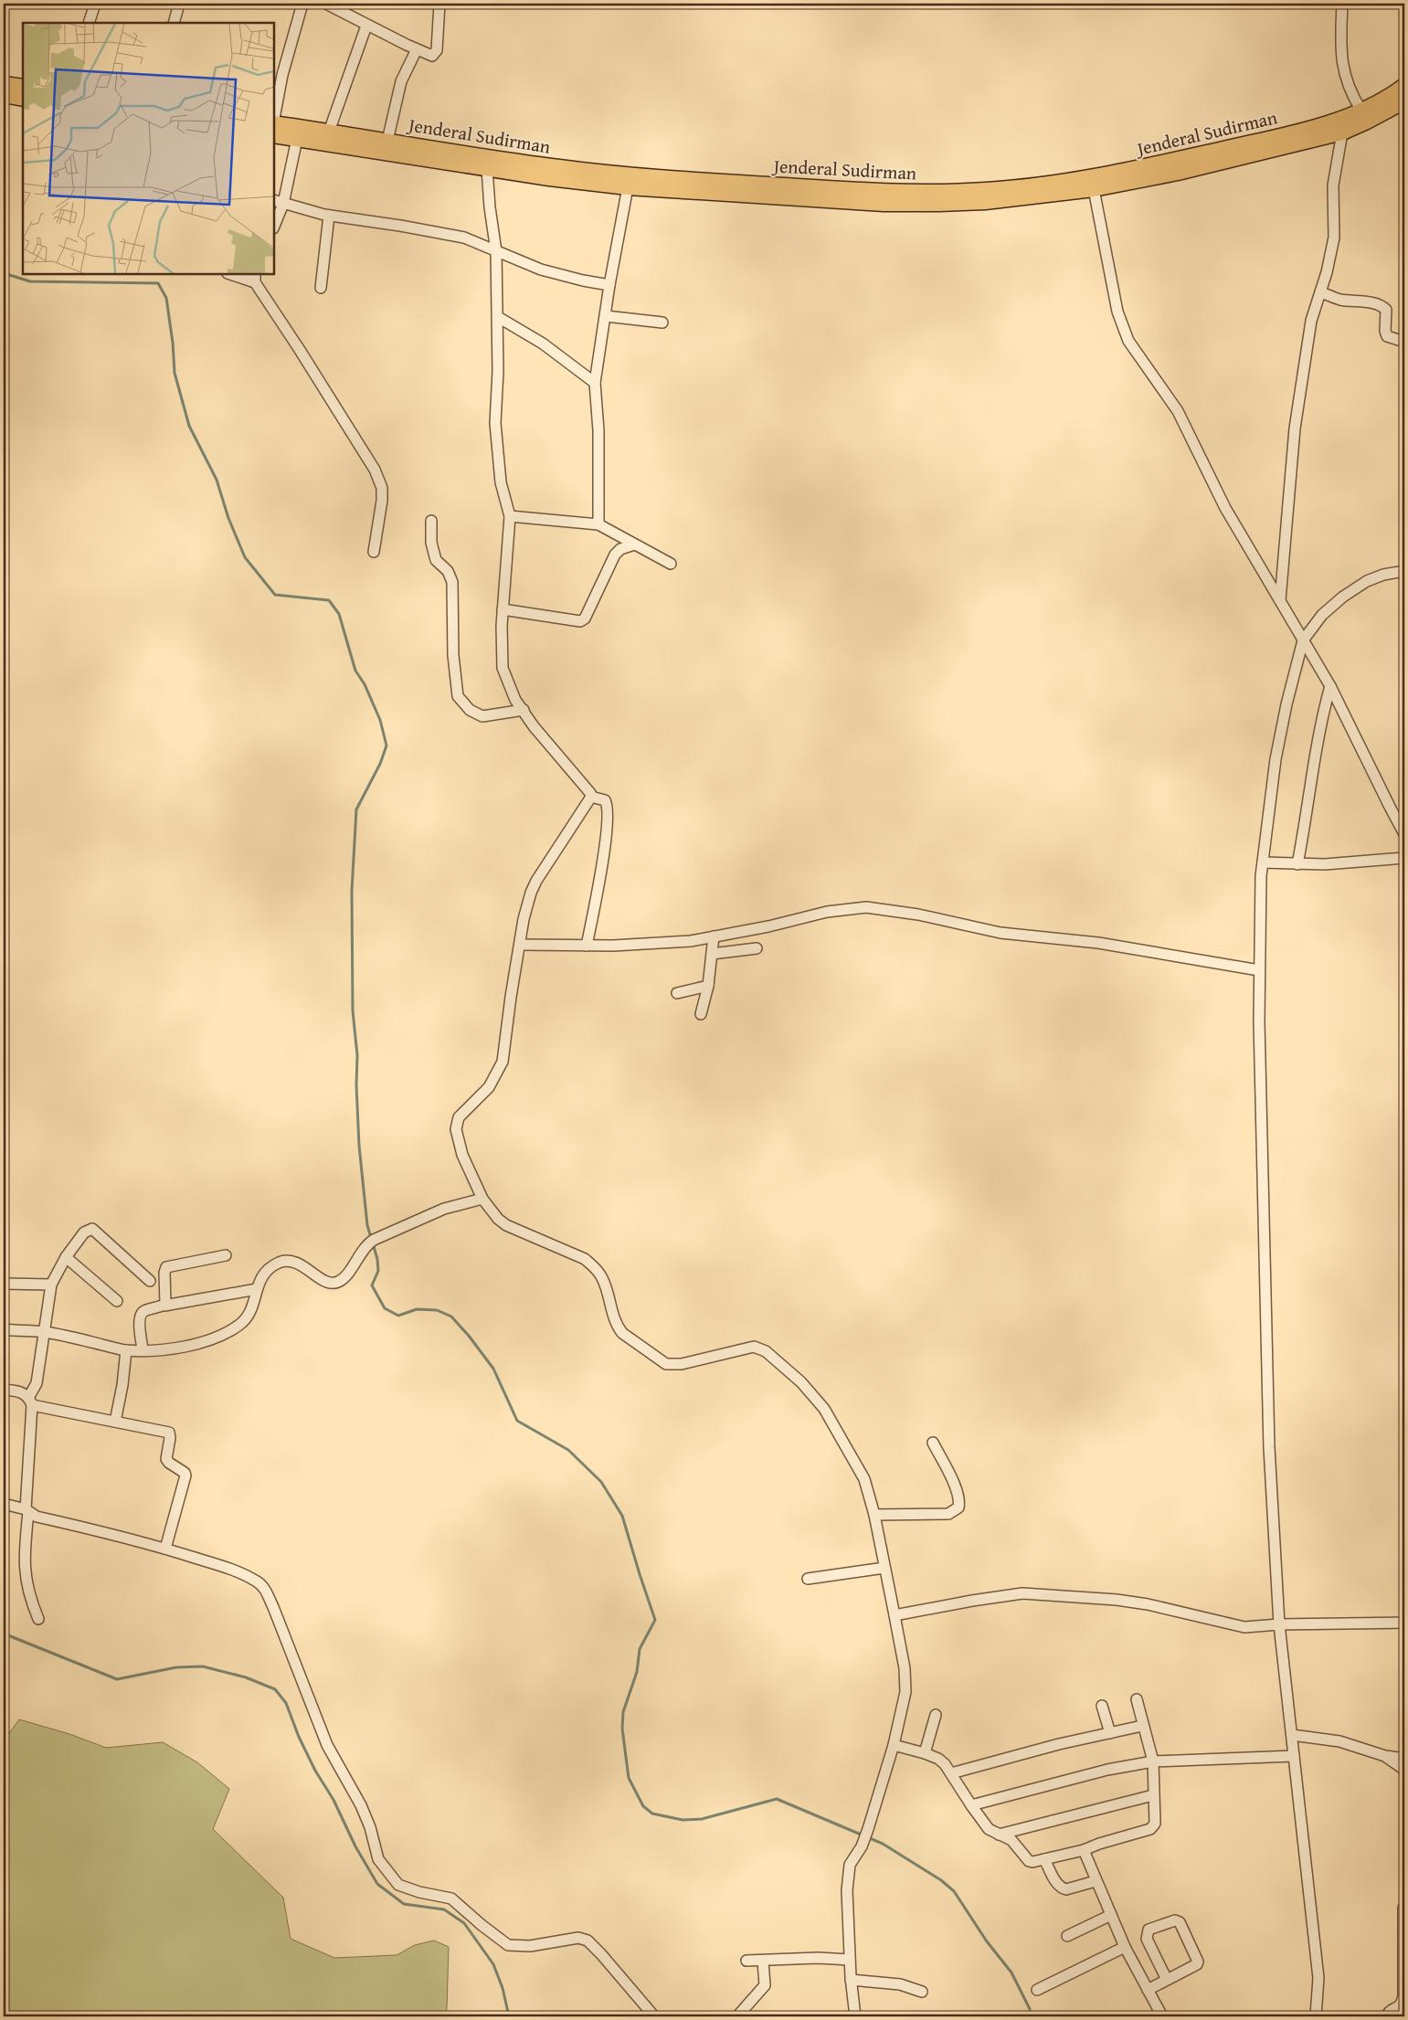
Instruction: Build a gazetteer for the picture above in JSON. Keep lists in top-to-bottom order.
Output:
{
  "streets": {
    "highway": ["Jenderal Sudirman"]
  }
}
